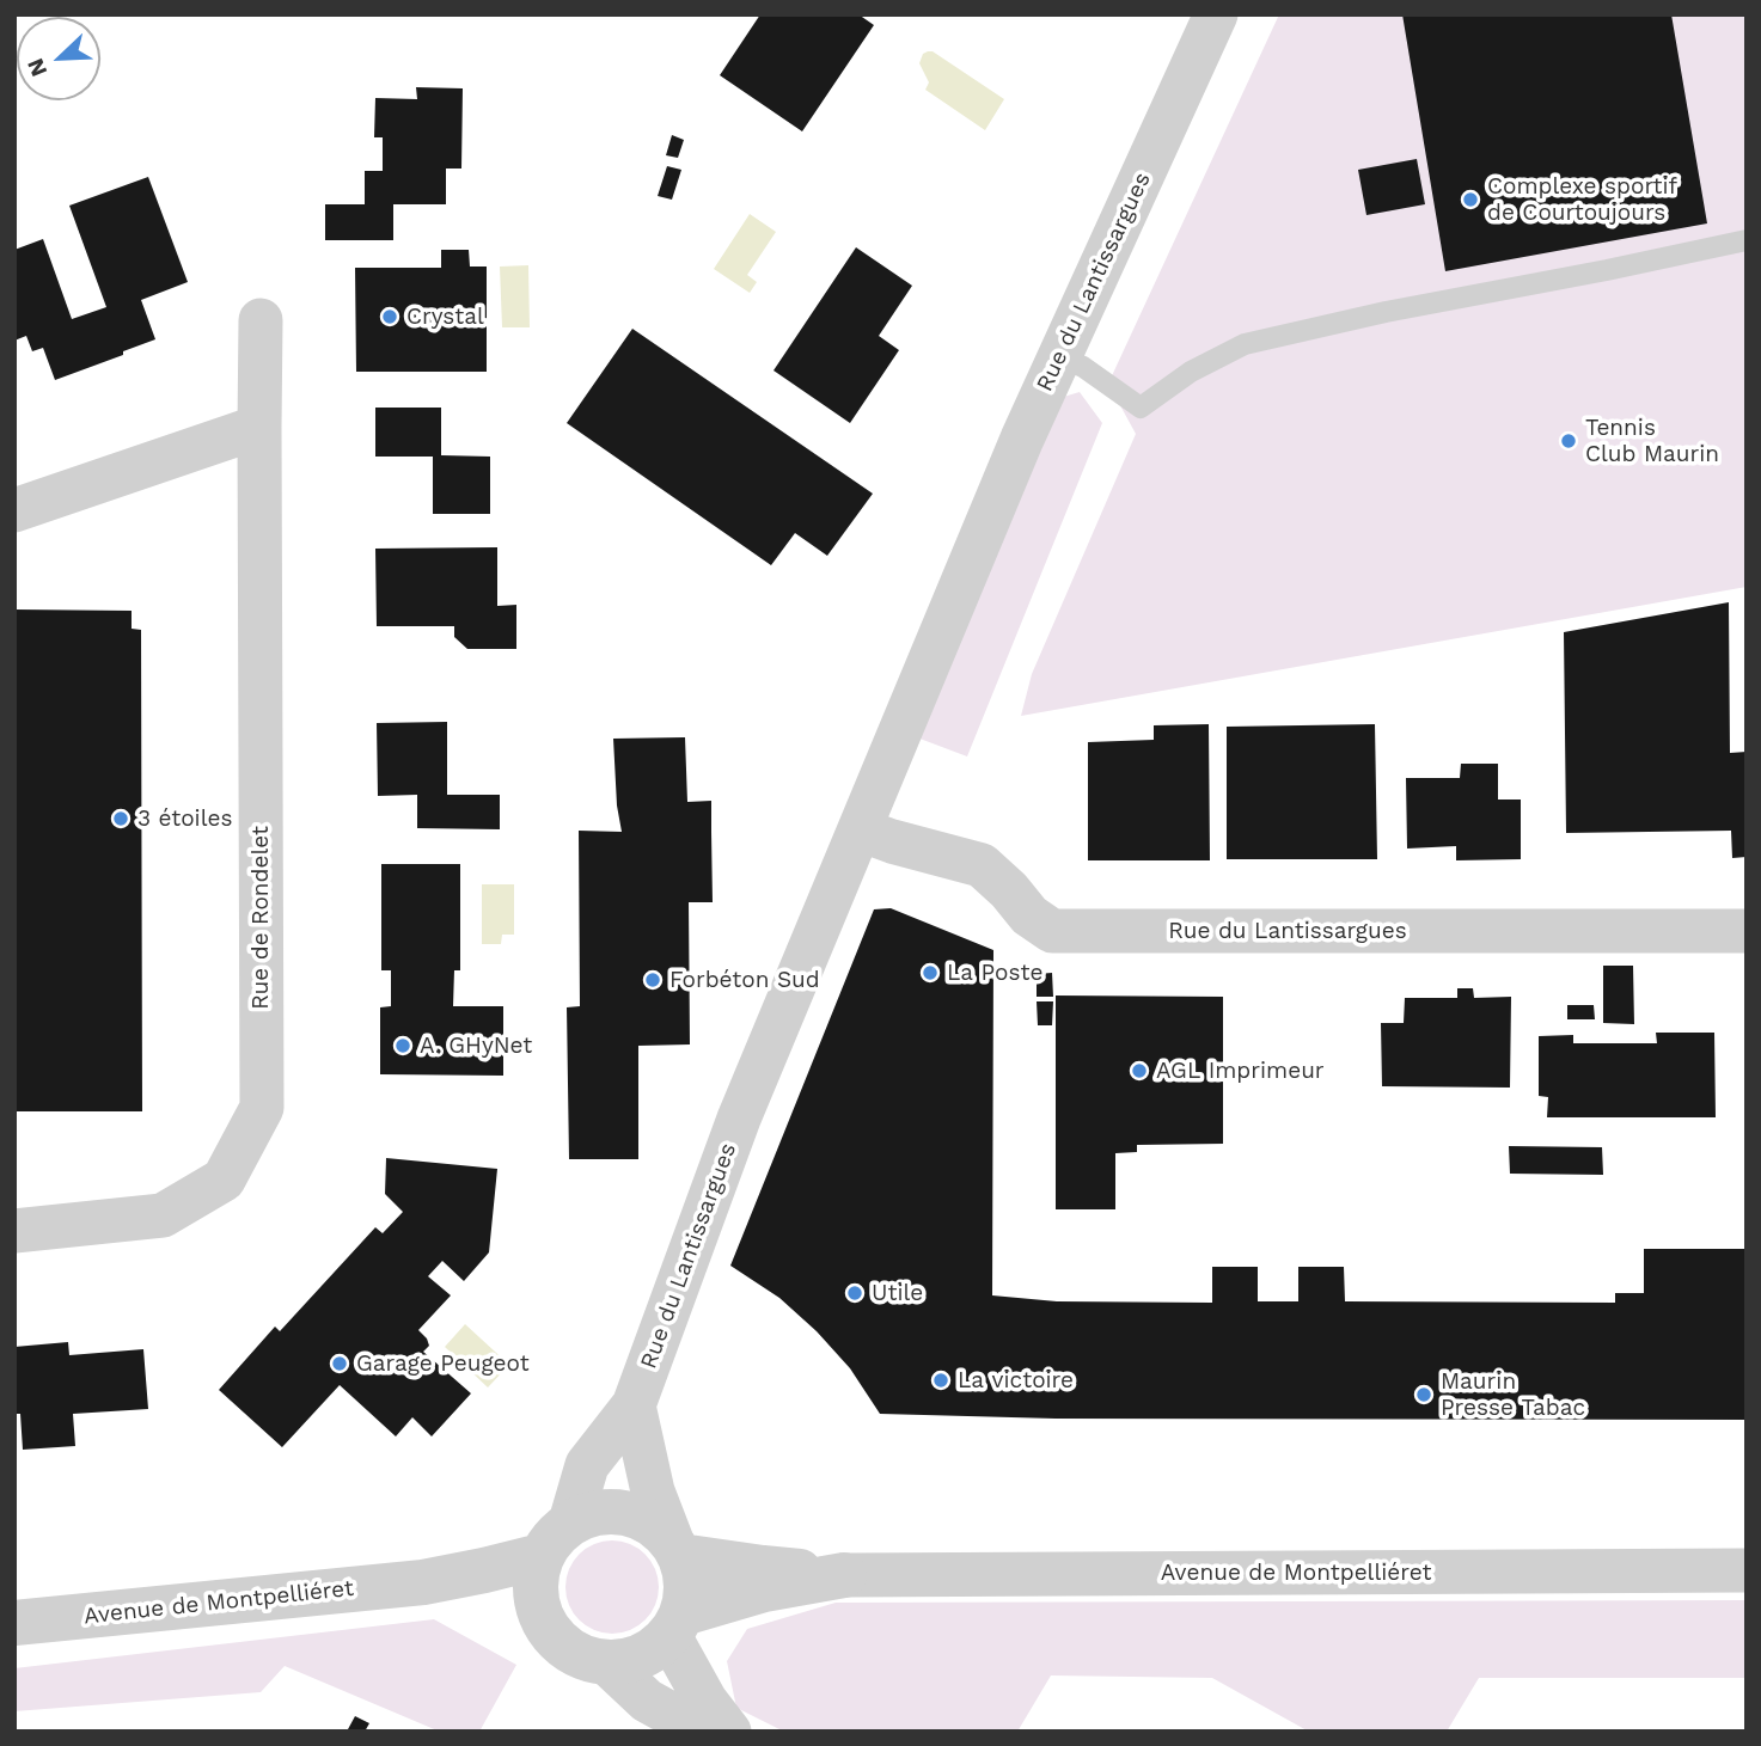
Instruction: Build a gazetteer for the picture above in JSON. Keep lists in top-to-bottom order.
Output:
{
  "streets": {
    "street": ["Rue du Lantissargues", "Rue de Rondelet", "Avenue de Montpelliéret"]
  },
  "crossings": [
    ["Rue du Lantissargues", "Avenue de Montpelliéret"]
  ],
  "places": [
    "Complexe sportif de Courtoujours",
    "Crystal",
    "Tennis Club Maurin",
    "3 étoiles",
    "La Poste",
    "Forbéton Sud",
    "A. GHyNet",
    "AGL Imprimeur",
    "Utile",
    "Garage Peugeot",
    "La victoire",
    "Maurin Presse Tabac"
  ],
  "north": "bottom left"
}
